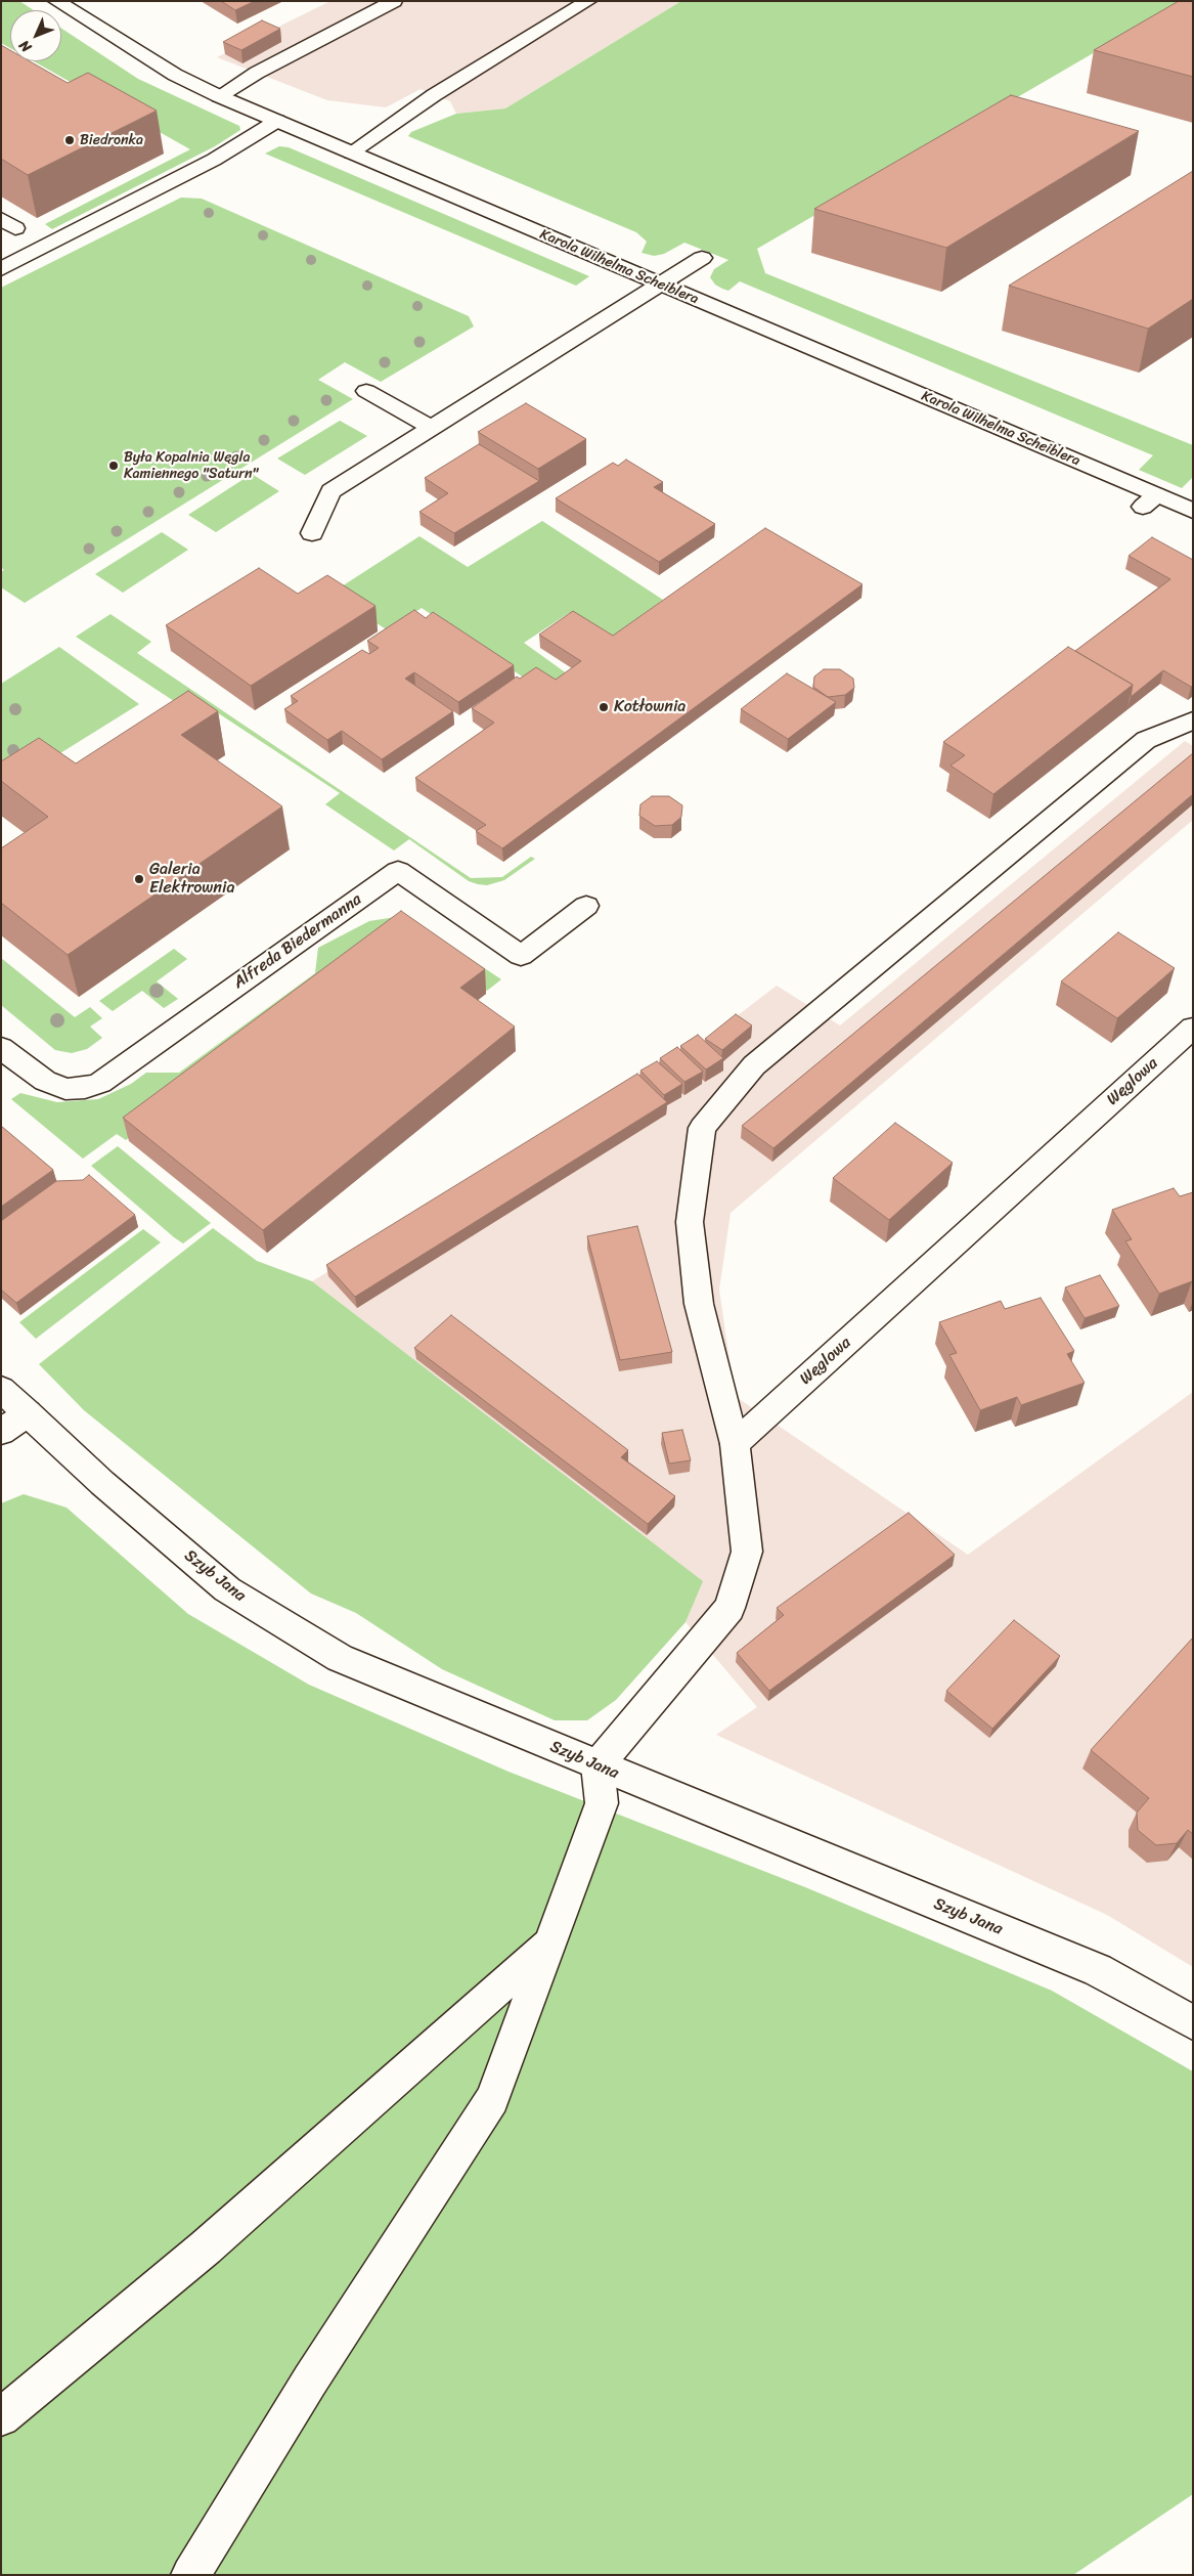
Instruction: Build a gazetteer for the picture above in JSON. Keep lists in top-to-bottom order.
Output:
{
  "streets": {
    "street": [
      "Karola Wilhelma Scheiblera",
      "Alfreda Biedermanna",
      "Węglowa",
      "Szyb Jana"
    ]
  },
  "places": [
    "Biedronka",
    "Była Kopalnia Węgla Kamiennego \"Saturn\"",
    "Kotłownia",
    "Galeria Elektrownia"
  ],
  "north": "bottom left"
}
